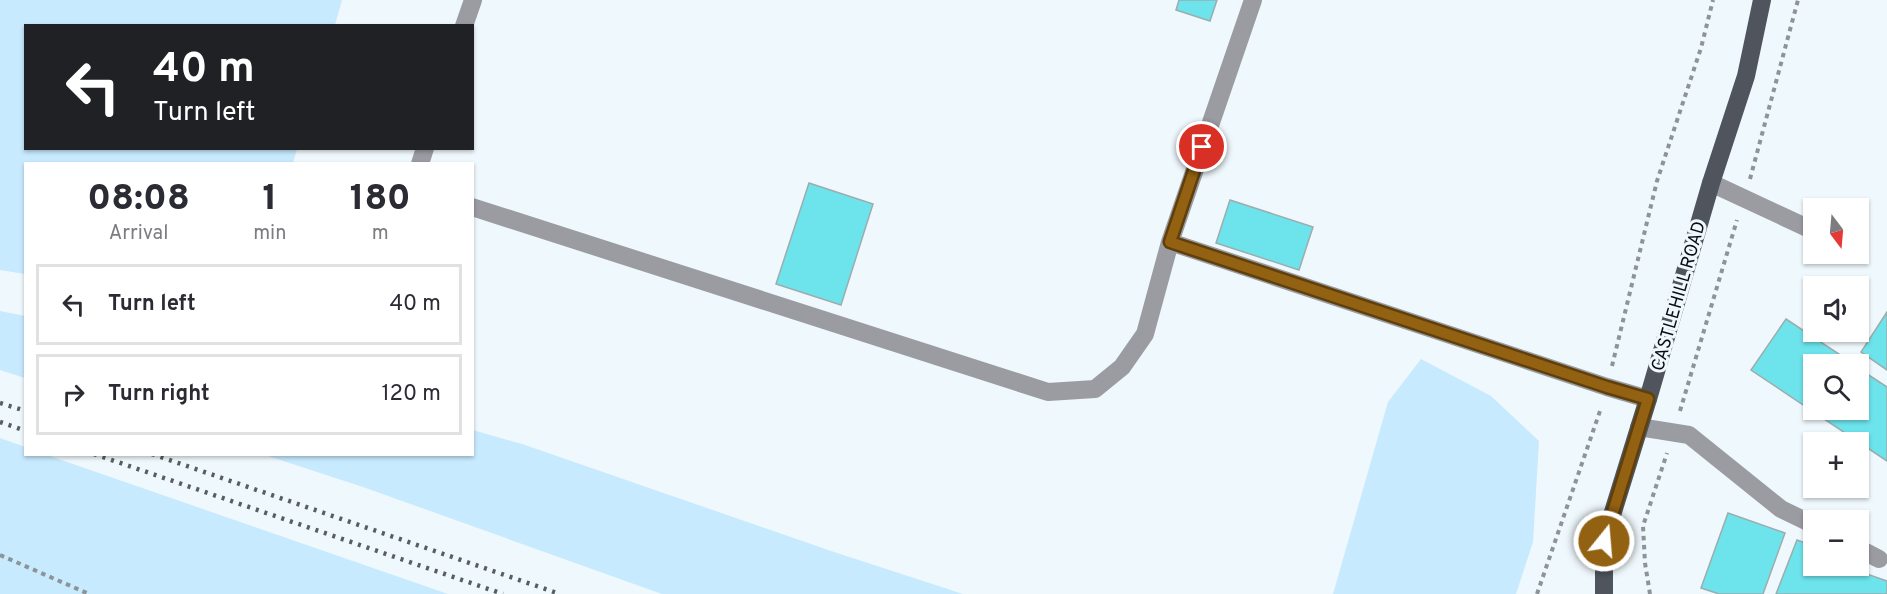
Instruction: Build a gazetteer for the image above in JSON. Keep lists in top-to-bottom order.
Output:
{
  "streets": {
    "main road": ["CASTLEHILL ROAD"]
  },
  "north": "bottom",
  "page": {
    "turn": ["40 m", "Turn left"],
    "eta": [
      "08:08",
      "Arrival",
      "1",
      "min",
      "180",
      "m"
    ],
    "map_buttons": ["+", "−"],
    "list": [
      {
        "name": "Turn left",
        "value": "40 m"
      },
      {
        "name": "Turn right",
        "value": "120 m"
      }
    ]
  }
}
